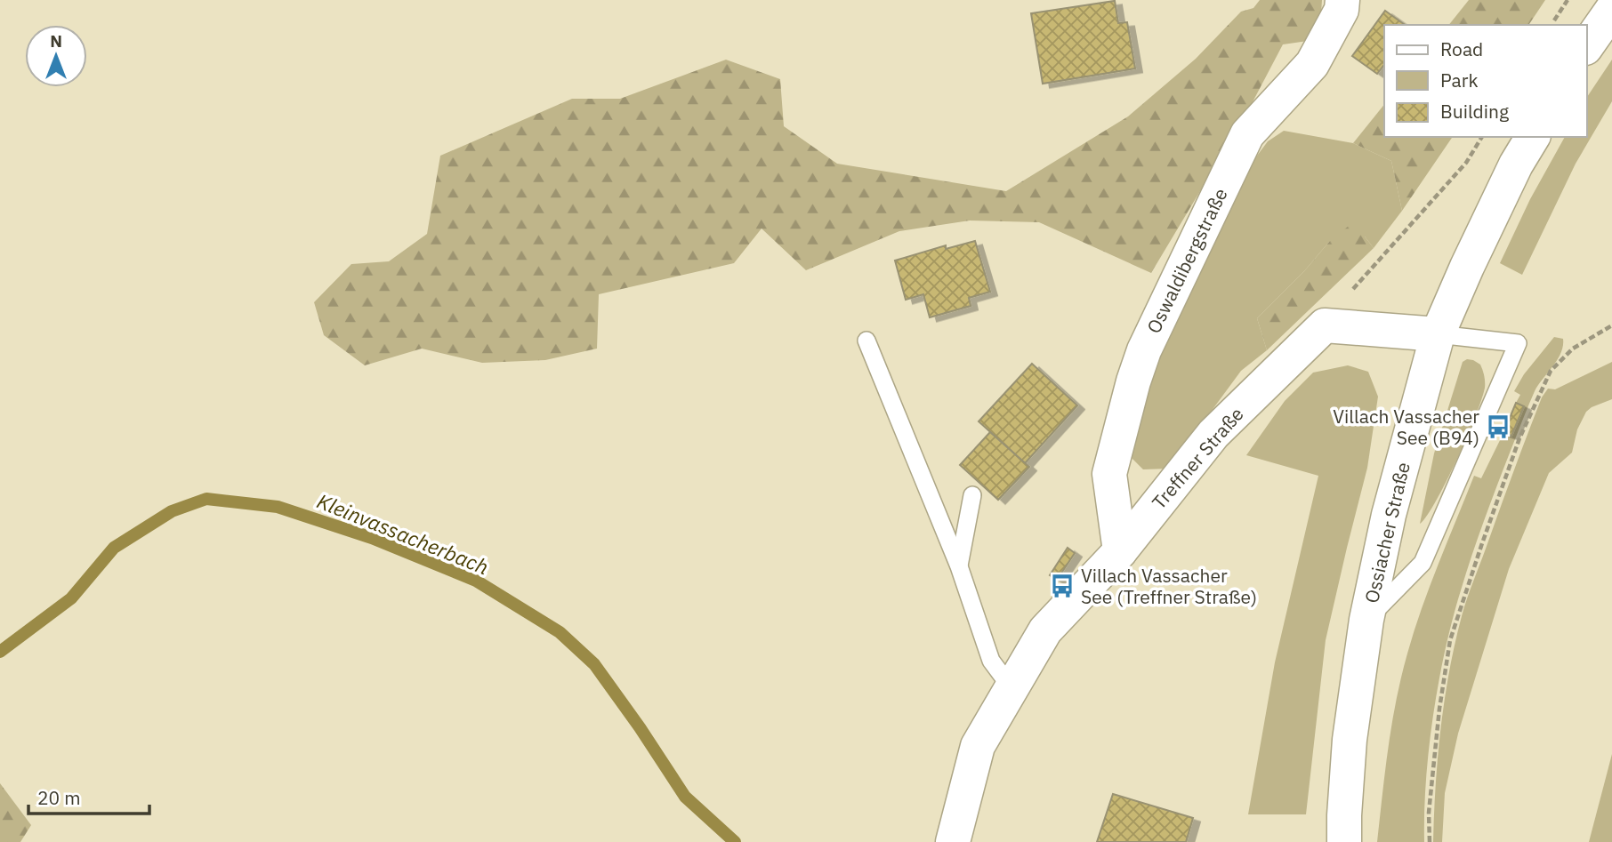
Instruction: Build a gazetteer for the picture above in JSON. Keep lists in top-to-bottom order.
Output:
{
  "streets": {
    "street": ["Oswaldibergstraße", "Treffner Straße", "Ossiacher Straße"]
  },
  "crossings": [
    ["Oswaldibergstraße", "Treffner Straße"]
  ],
  "water": ["Kleinvassacherbach"],
  "places": {
    "bus stop": ["Villach Vassacher See (B94)", "Villach Vassacher See (Treffner Straße)"]
  },
  "legend": ["Road", "Park", "Building"],
  "scale_bar": "20 m",
  "north": "top"
}
